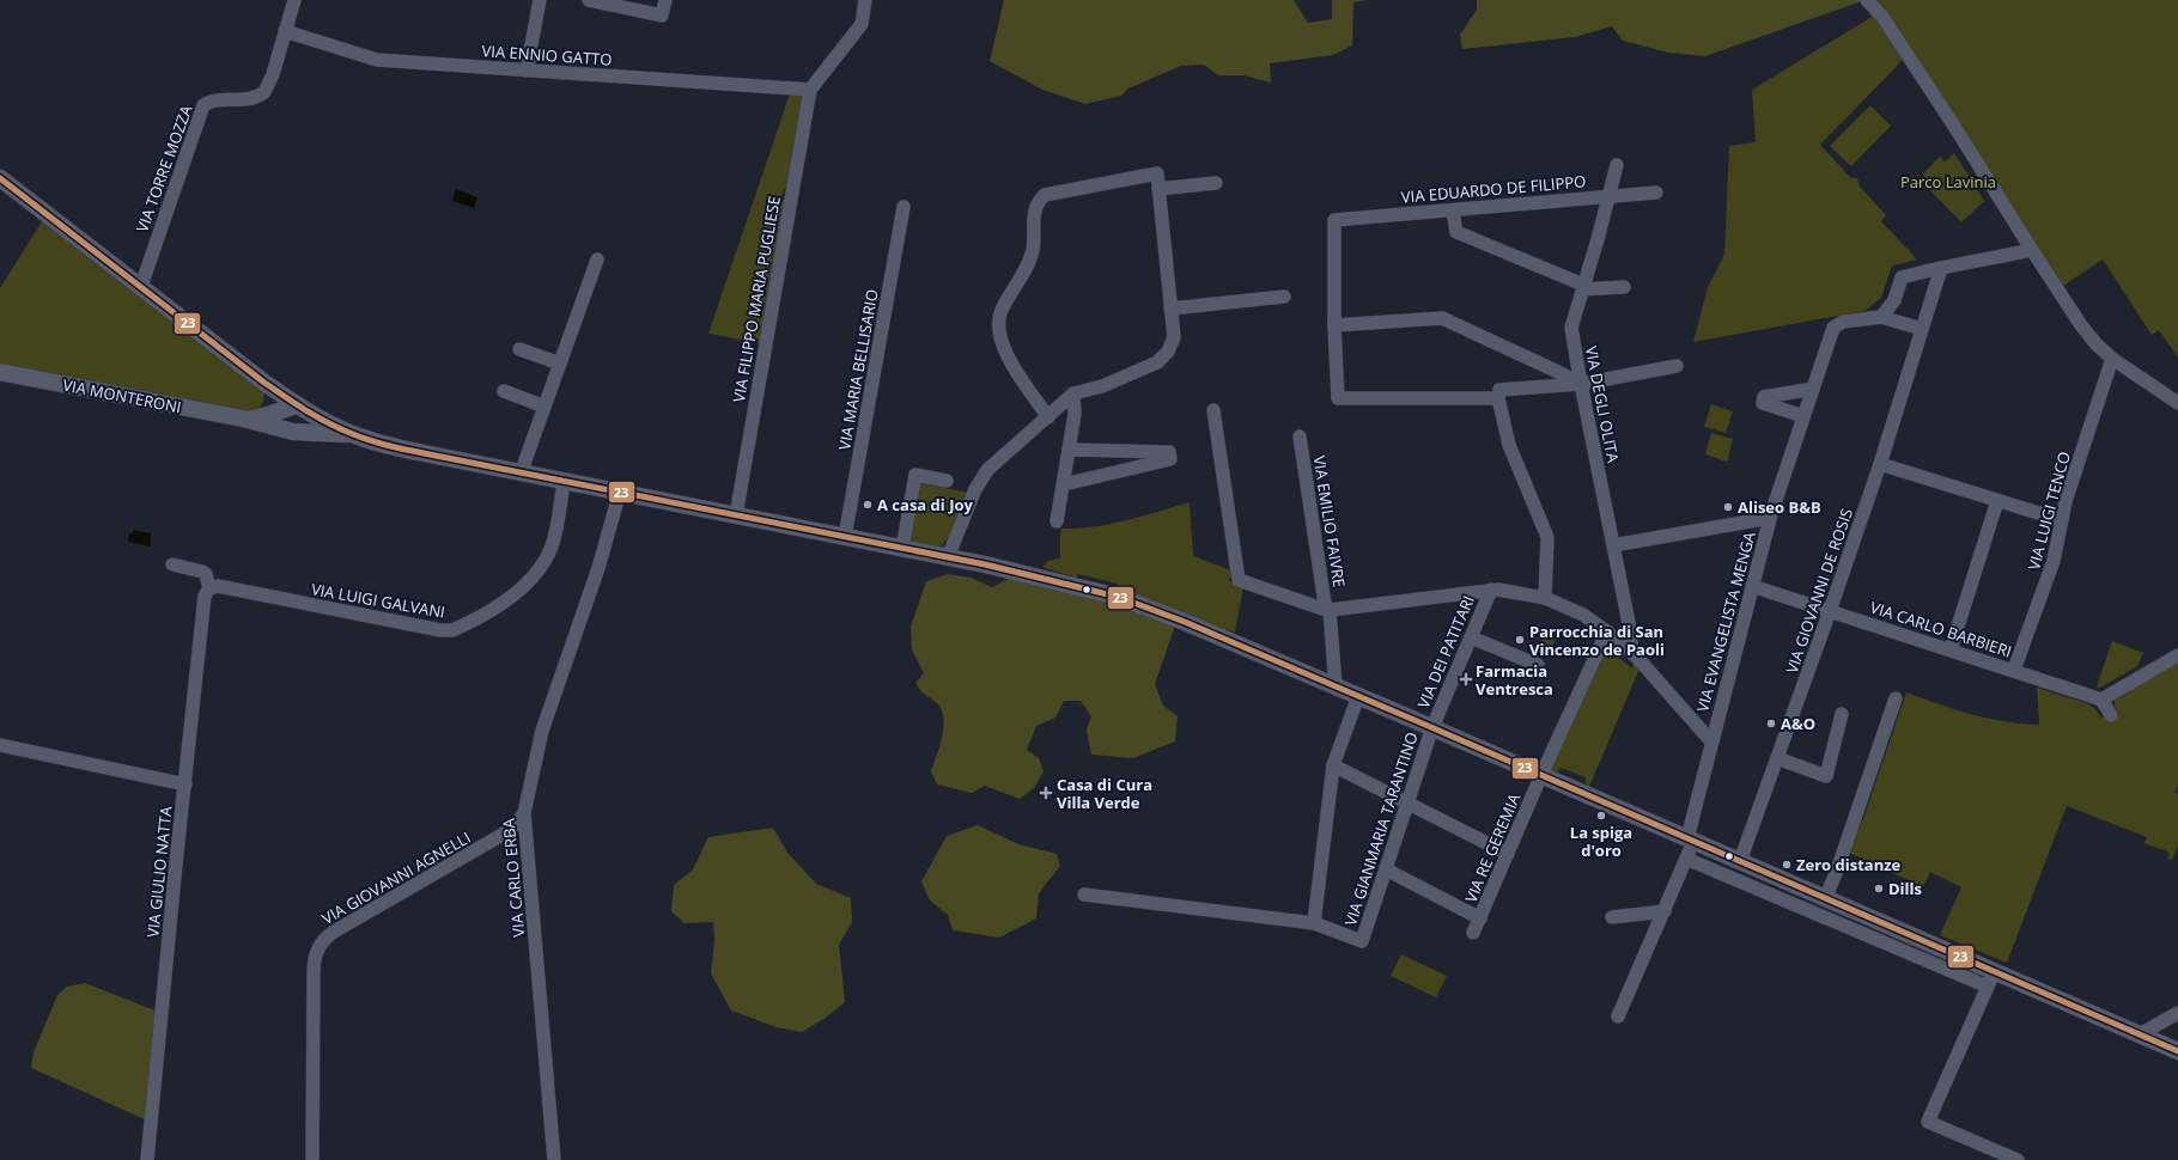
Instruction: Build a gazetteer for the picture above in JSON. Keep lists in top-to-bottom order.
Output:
{
  "streets": {
    "main road": ["VIA MONTERONI"],
    "street": [
      "VIA ENNIO GATTO",
      "VIA TORRE MOZZA",
      "VIA EDUARDO DE FILIPPO",
      "VIA FILIPPO MARIA PUGLIESE",
      "VIA MARIA BELLISARIO",
      "VIA DEGLI OLITA",
      "VIA LUIGI TENCO",
      "VIA EMILIO FAIVRE",
      "VIA GIOVANNI DE ROSIS",
      "VIA LUIGI GALVANI",
      "VIA EVANGELISTA MENGA",
      "VIA CARLO BARBIERI",
      "VIA DEI PATITARI",
      "VIA GIANMARIA TARANTINO",
      "VIA RE GEREMIA",
      "VIA GIULIO NATTA",
      "VIA GIOVANNI AGNELLI",
      "VIA CARLO ERBA"
    ]
  },
  "crossings": [
    ["VIA ENNIO GATTO", "VIA TORRE MOZZA"],
    ["VIA ENNIO GATTO", "VIA FILIPPO MARIA PUGLIESE"],
    ["VIA TORRE MOZZA", "VIA MONTERONI"],
    ["VIA EDUARDO DE FILIPPO", "VIA DEGLI OLITA"],
    ["VIA FILIPPO MARIA PUGLIESE", "VIA MONTERONI"],
    ["VIA MARIA BELLISARIO", "VIA MONTERONI"],
    ["VIA MONTERONI", "VIA EMILIO FAIVRE"],
    ["VIA MONTERONI", "VIA GIOVANNI DE ROSIS"],
    ["VIA MONTERONI", "VIA LUIGI GALVANI"],
    ["VIA MONTERONI", "VIA EVANGELISTA MENGA"],
    ["VIA MONTERONI", "VIA DEI PATITARI"],
    ["VIA MONTERONI", "VIA GIANMARIA TARANTINO"],
    ["VIA MONTERONI", "VIA RE GEREMIA"],
    ["VIA MONTERONI", "VIA CARLO ERBA"],
    ["VIA LUIGI TENCO", "VIA CARLO BARBIERI"],
    ["VIA GIOVANNI DE ROSIS", "VIA CARLO BARBIERI"],
    ["VIA LUIGI GALVANI", "VIA GIULIO NATTA"],
    ["VIA EVANGELISTA MENGA", "VIA CARLO BARBIERI"],
    ["VIA DEI PATITARI", "VIA GIANMARIA TARANTINO"],
    ["VIA GIOVANNI AGNELLI", "VIA CARLO ERBA"]
  ],
  "parks": ["Parco Lavinia"],
  "places": {
    "other": [
      "A casa di Joy",
      "Aliseo B&B",
      "Parrocchia di San Vincenzo de Paoli",
      "A&O",
      "La spiga d'oro",
      "Zero distanze",
      "Dills"
    ],
    "health": ["Farmacia Ventresca", "Casa di Cura Villa Verde"]
  },
  "lines": ["transit line 23"]
}
